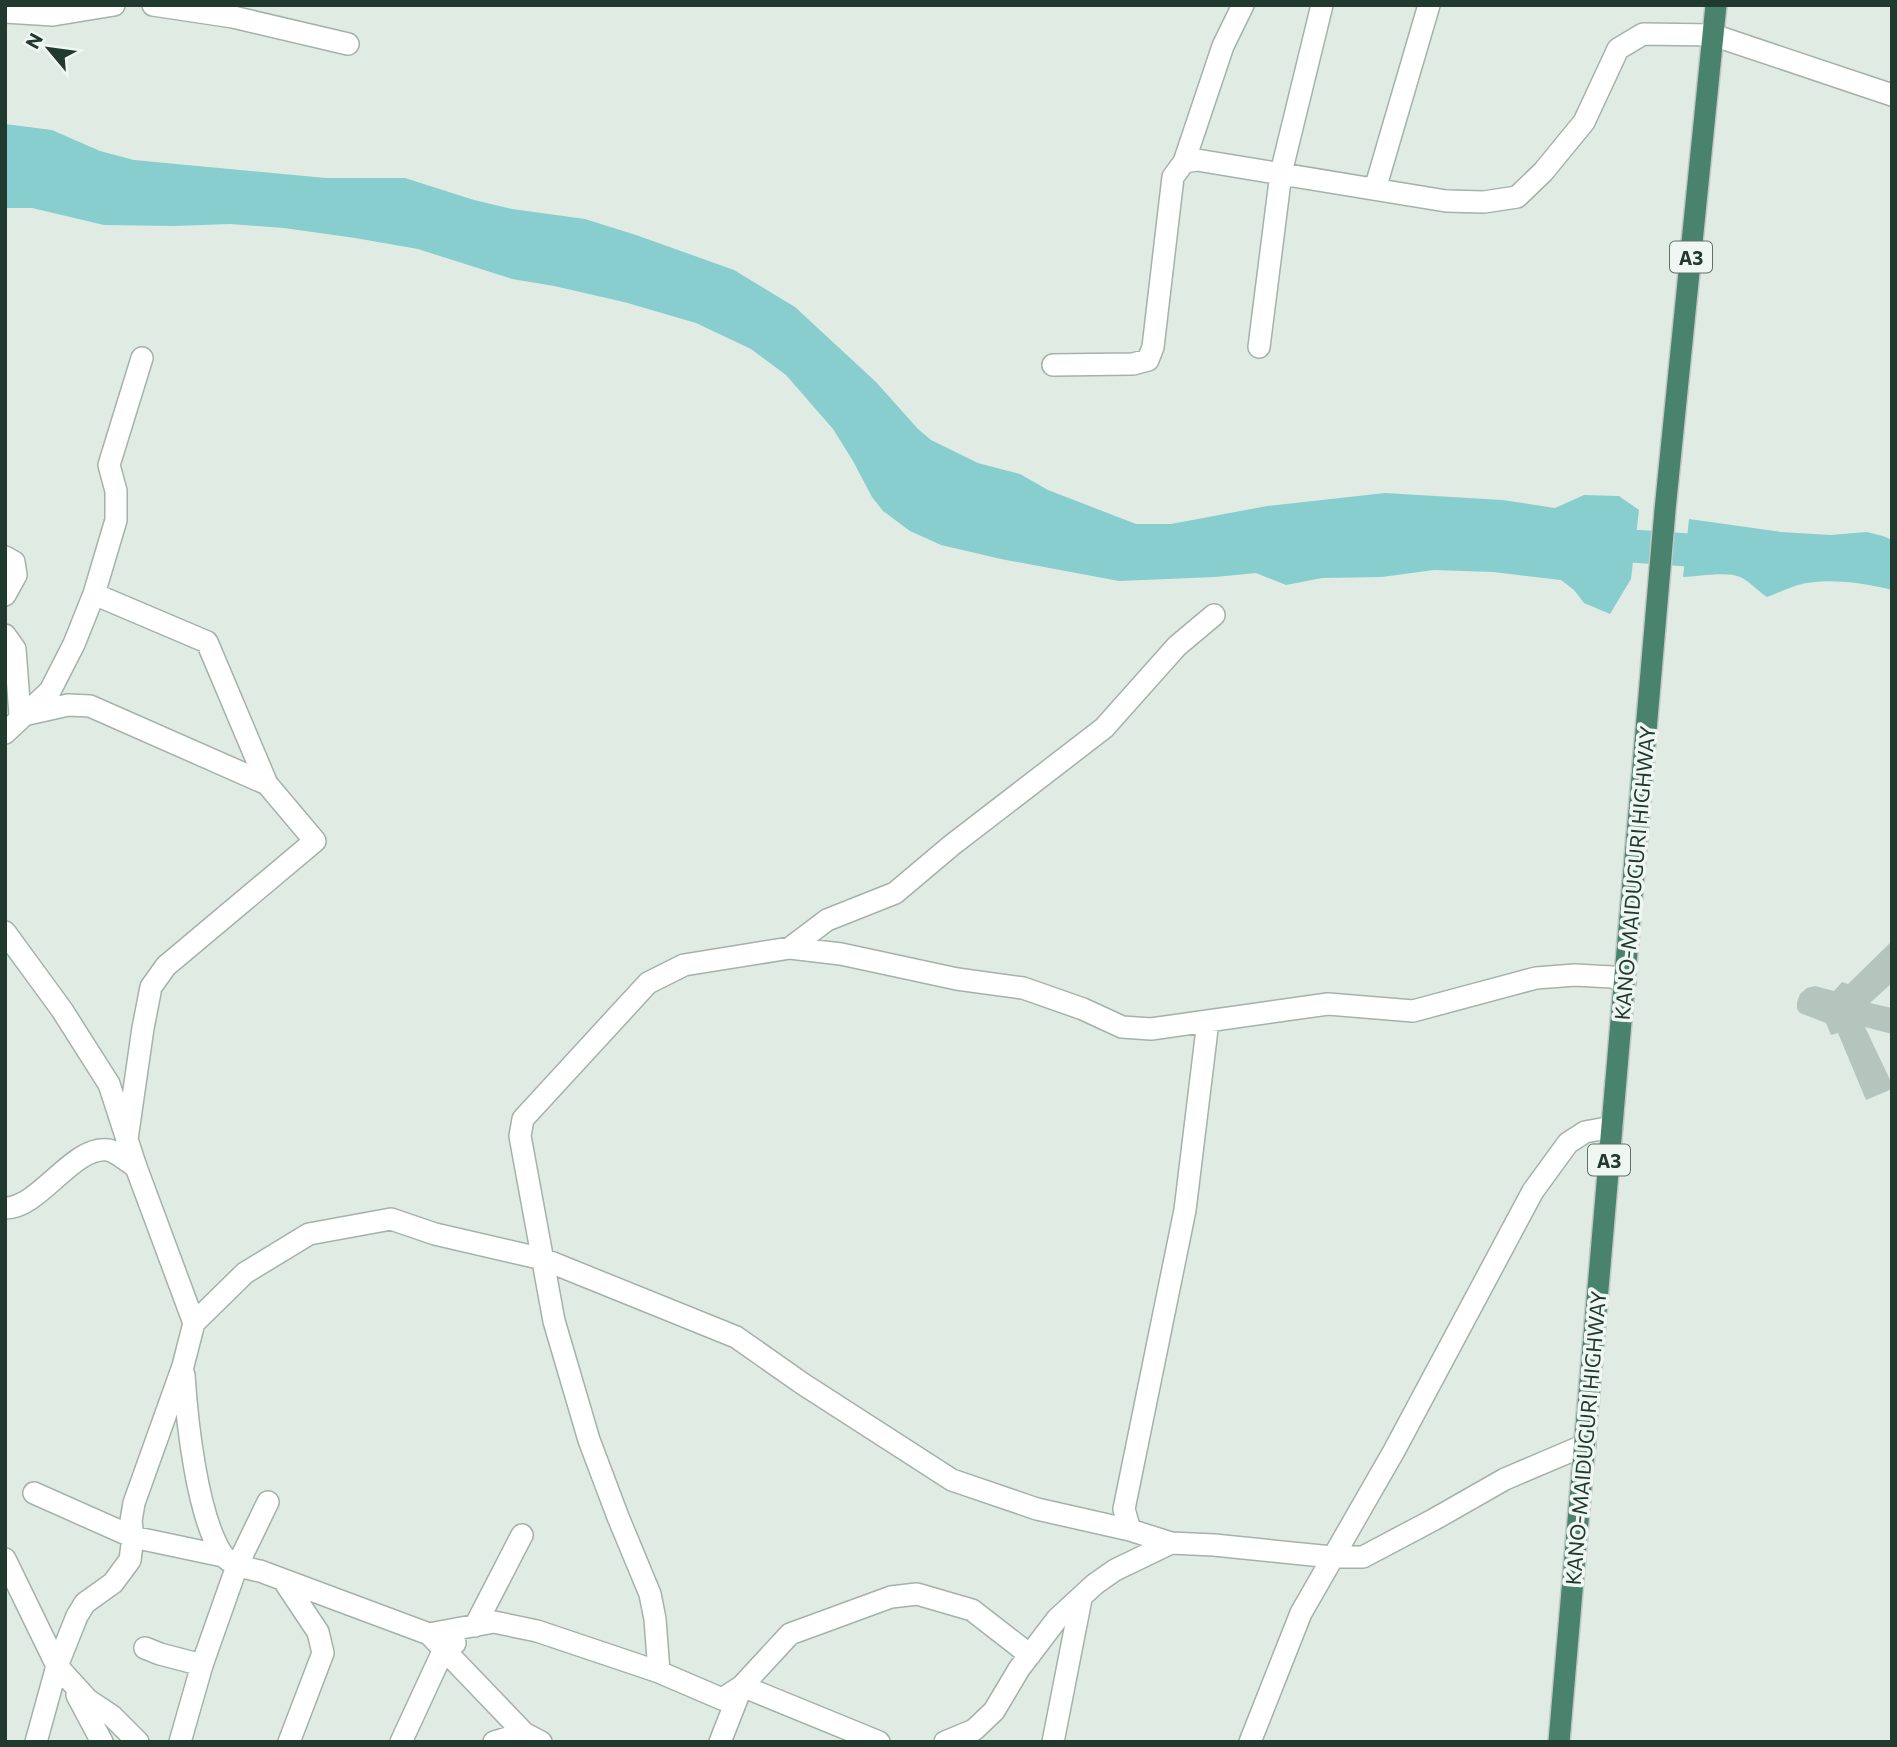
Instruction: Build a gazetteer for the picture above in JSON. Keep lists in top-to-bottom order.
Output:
{
  "streets": {
    "highway": ["A3", "KANO-MAIDUGURI HIGHWAY"]
  },
  "north": "top left"
}
